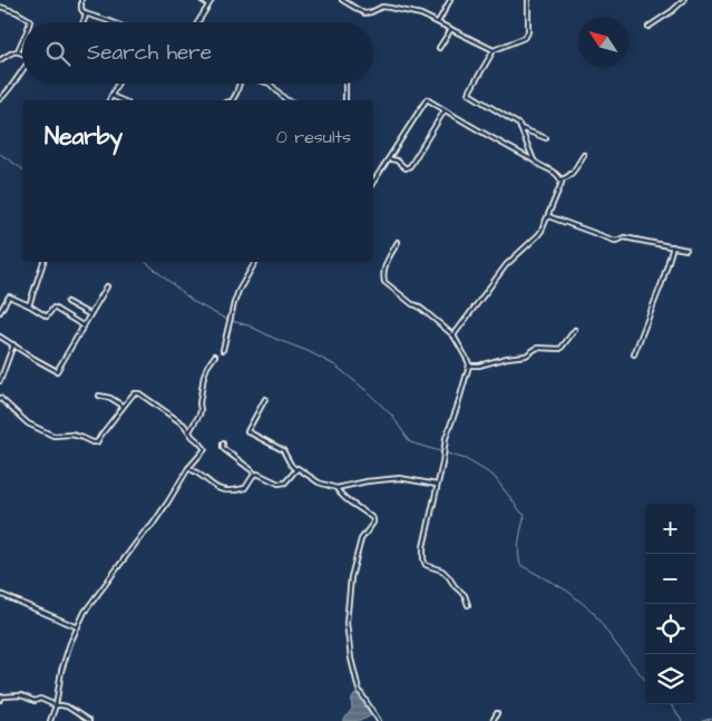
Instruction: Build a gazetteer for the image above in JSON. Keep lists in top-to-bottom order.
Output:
{
  "north": "top left",
  "page": {
    "search": "Search here",
    "heading": ["Nearby", "0 results"],
    "map_buttons": ["+", "−"]
  }
}
